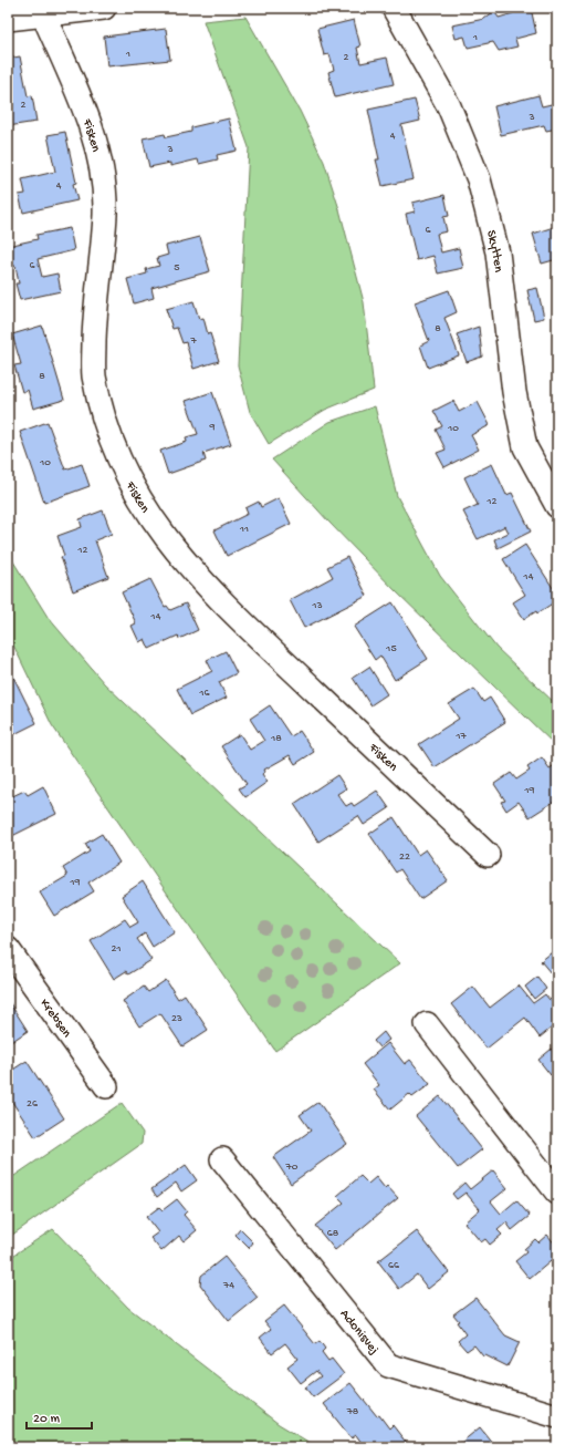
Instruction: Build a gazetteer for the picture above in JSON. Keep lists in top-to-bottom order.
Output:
{
  "streets": {
    "street": [
      "Fisken",
      "Skytten",
      "Krebsen",
      "Adonisvej"
    ]
  },
  "house_numbers": [
    "1",
    "1",
    "2",
    "2",
    "3",
    "4",
    "3",
    "4",
    "6",
    "6",
    "5",
    "8",
    "7",
    "8",
    "9",
    "10",
    "10",
    "12",
    "11",
    "12",
    "14",
    "13",
    "14",
    "15",
    "16",
    "17",
    "18",
    "19",
    "22",
    "19",
    "21",
    "23",
    "26",
    "70",
    "68",
    "66",
    "74",
    "78"
  ],
  "scale_bar": "20 m"
}
